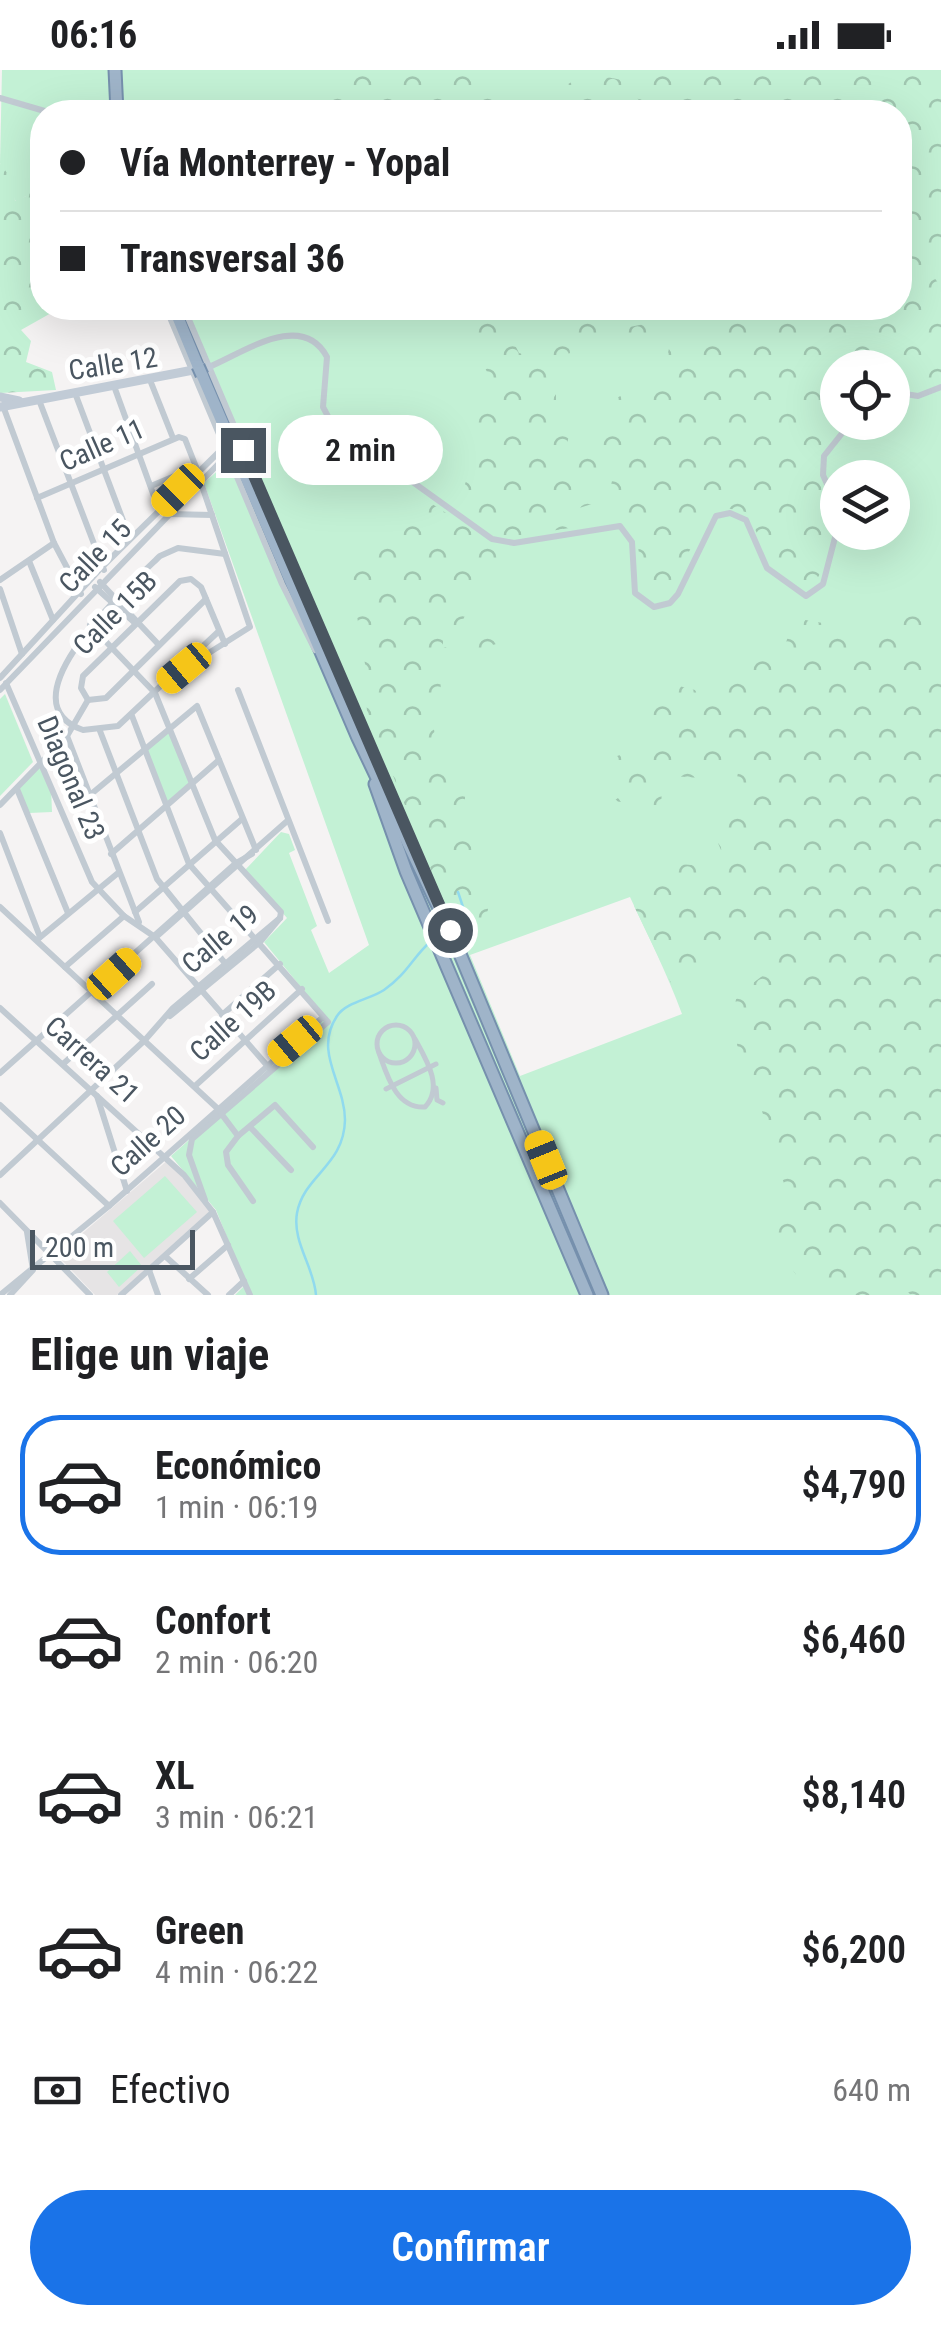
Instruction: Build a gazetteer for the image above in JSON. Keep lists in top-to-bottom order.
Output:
{
  "streets": {
    "main road": ["Calle 12"],
    "street": [
      "Calle 11",
      "Calle 15",
      "Calle 15B",
      "Diagonal 23",
      "Calle 19",
      "Calle 19B",
      "Carrera 21",
      "Calle 20"
    ]
  },
  "crossings": [
    ["Calle 11", "Calle 15"],
    ["Calle 15", "Diagonal 23"],
    ["Diagonal 23", "Calle 19"],
    ["Diagonal 23", "Calle 19B"],
    ["Diagonal 23", "Calle 20"],
    ["Calle 19", "Carrera 21"],
    ["Calle 19B", "Calle 20"],
    ["Carrera 21", "Calle 20"]
  ],
  "scale_bar": "200 m",
  "page": {
    "status": "06:16",
    "banner": ["Vía Monterrey - Yopal", "Transversal 36"],
    "bubble": "2 min",
    "scale": "200 m",
    "heading": "Elige un viaje",
    "list": [
      {
        "name": "Económico",
        "note": "1 min · 06:19",
        "value": "$4,790"
      },
      {
        "name": "Confort",
        "note": "2 min · 06:20",
        "value": "$6,460"
      },
      {
        "name": "XL",
        "note": "3 min · 06:21",
        "value": "$8,140"
      },
      {
        "name": "Green",
        "note": "4 min · 06:22",
        "value": "$6,200"
      }
    ],
    "pay": ["Efectivo", "640 m"],
    "buttons": "Confirmar"
  }
}
